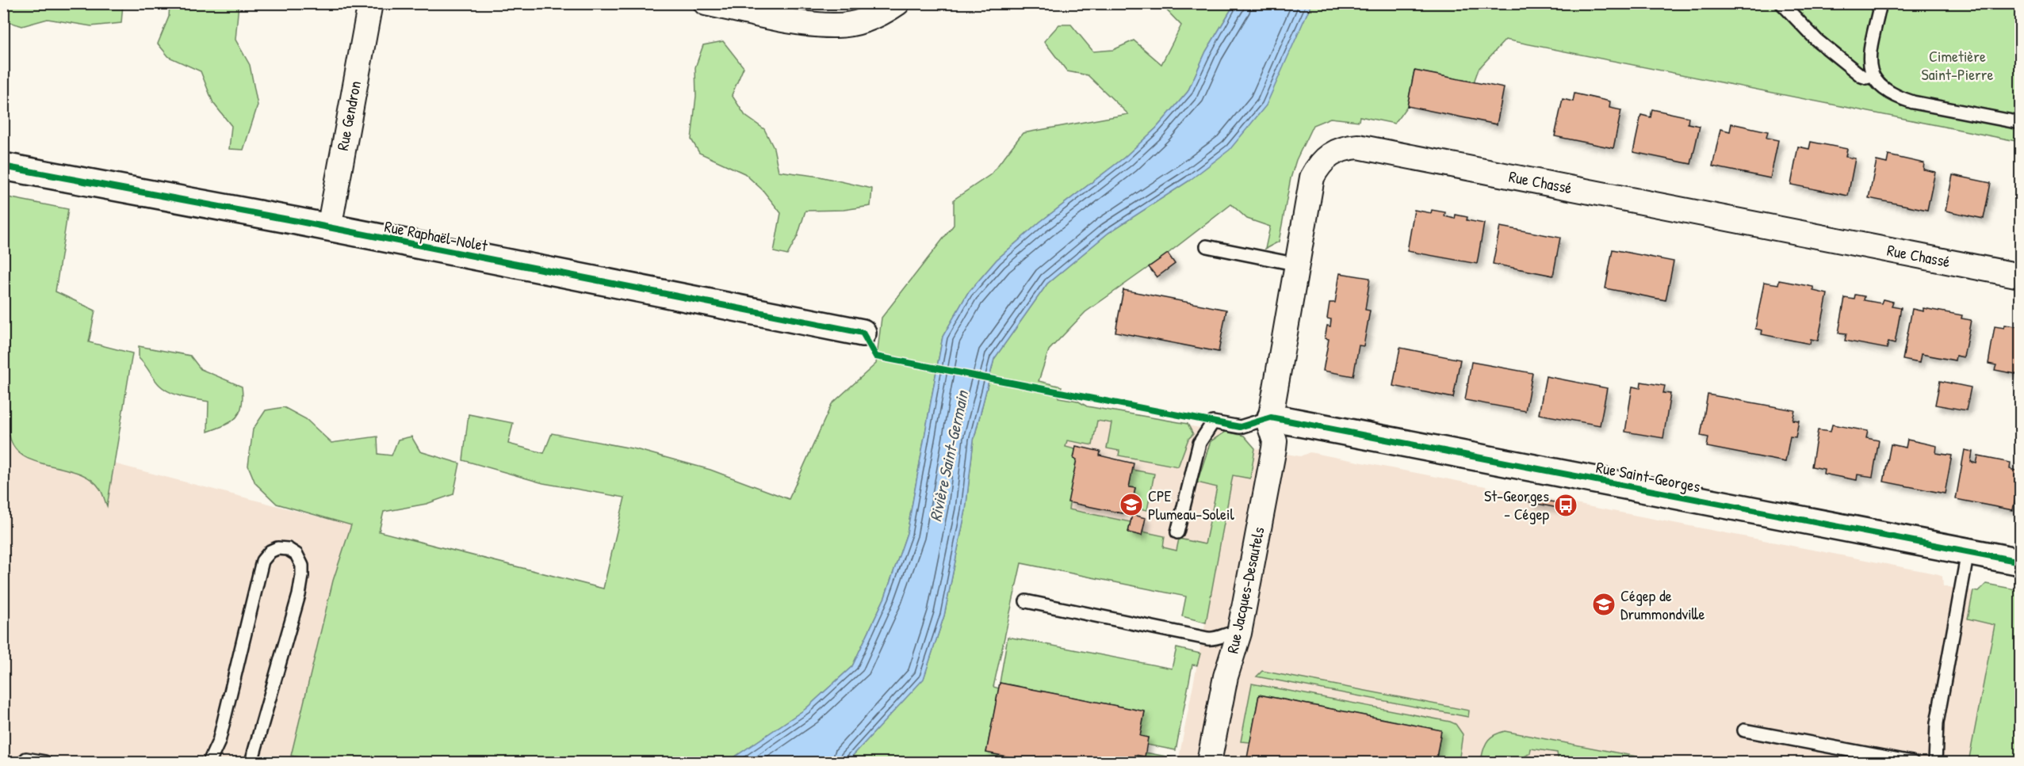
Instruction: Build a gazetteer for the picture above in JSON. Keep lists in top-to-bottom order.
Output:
{
  "streets": {
    "street": [
      "Rue Gendron",
      "Rue Chassé",
      "Rue Raphaël-Nolet",
      "Rue Saint-Georges",
      "Rue Jacques-Desautels"
    ]
  },
  "crossings": [
    ["Rue Gendron", "Rue Raphaël-Nolet"],
    ["Rue Chassé", "Rue Saint-Georges"],
    ["Rue Chassé", "Rue Jacques-Desautels"],
    ["Rue Saint-Georges", "Rue Jacques-Desautels"]
  ],
  "water": ["Rivière Saint-Germain"],
  "parks": ["Cimetière Saint-Pierre"],
  "places": {
    "school or university": ["CPE Plumeau-Soleil", "Cégep de Drummondville"],
    "bus stop": ["St-Georges - Cégep"]
  }
}
